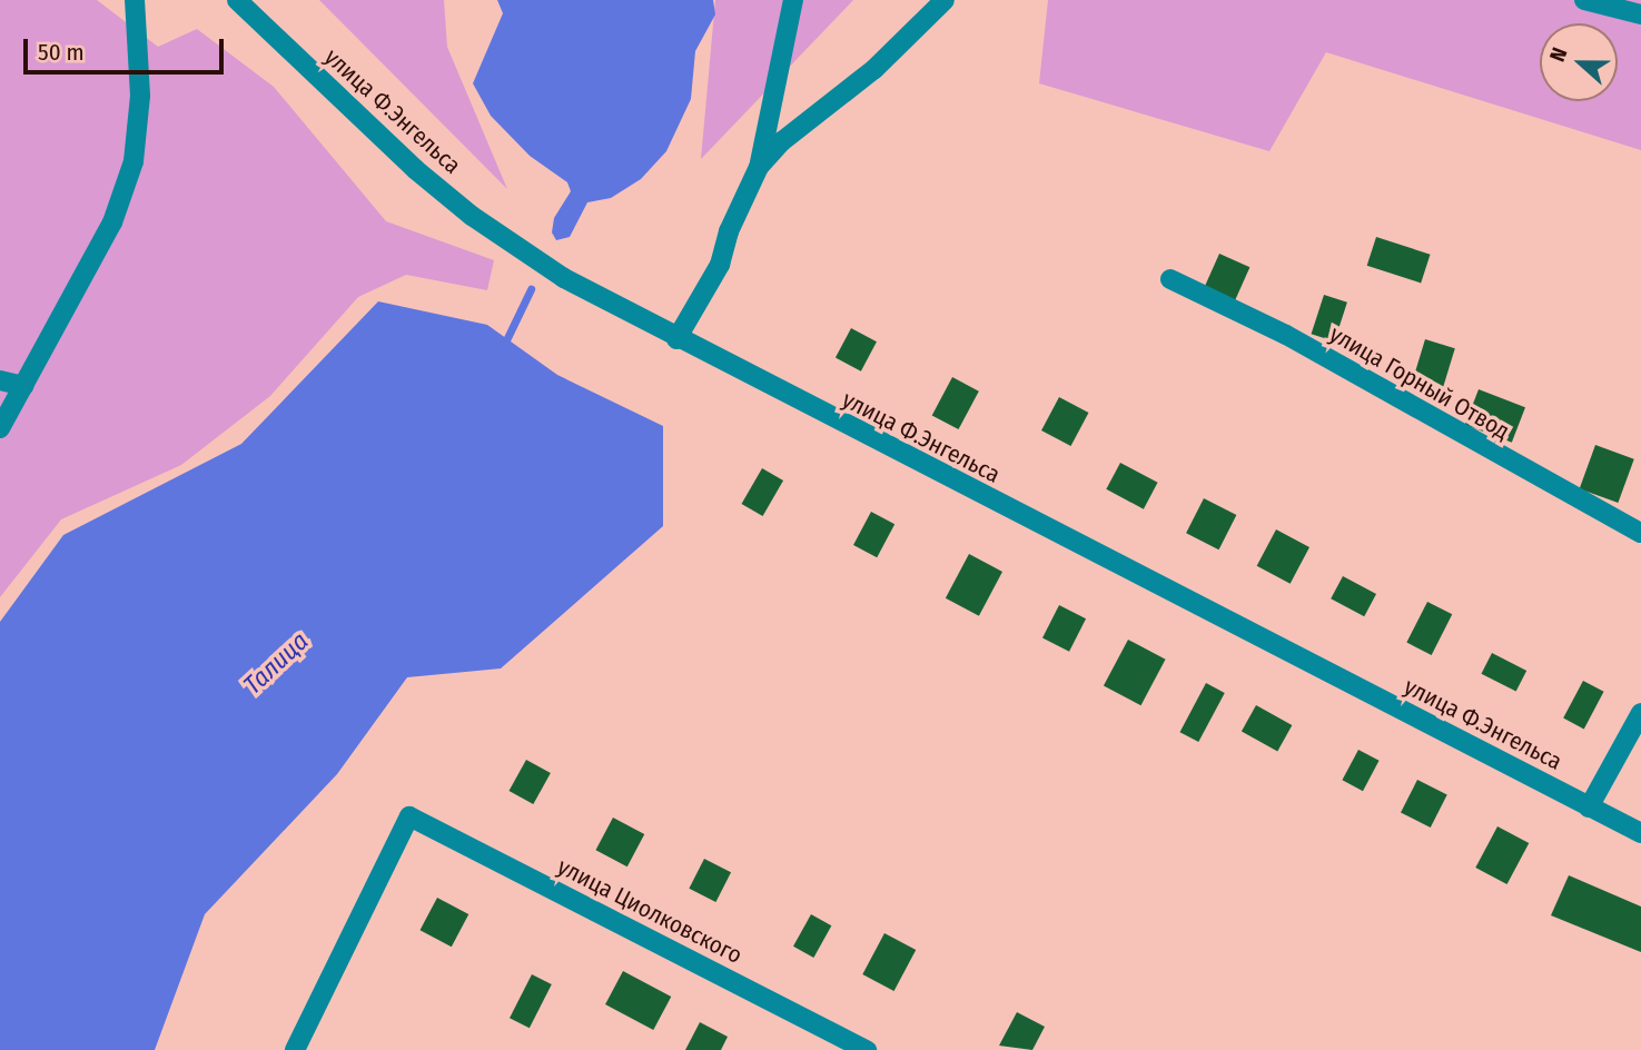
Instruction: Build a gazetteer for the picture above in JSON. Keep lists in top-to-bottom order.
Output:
{
  "streets": {
    "street": ["улица Ф.Энгельса", "улица Горный Отвод", "улица Циолковского"]
  },
  "water": ["Талица"],
  "scale_bar": "50 m",
  "north": "left"
}
